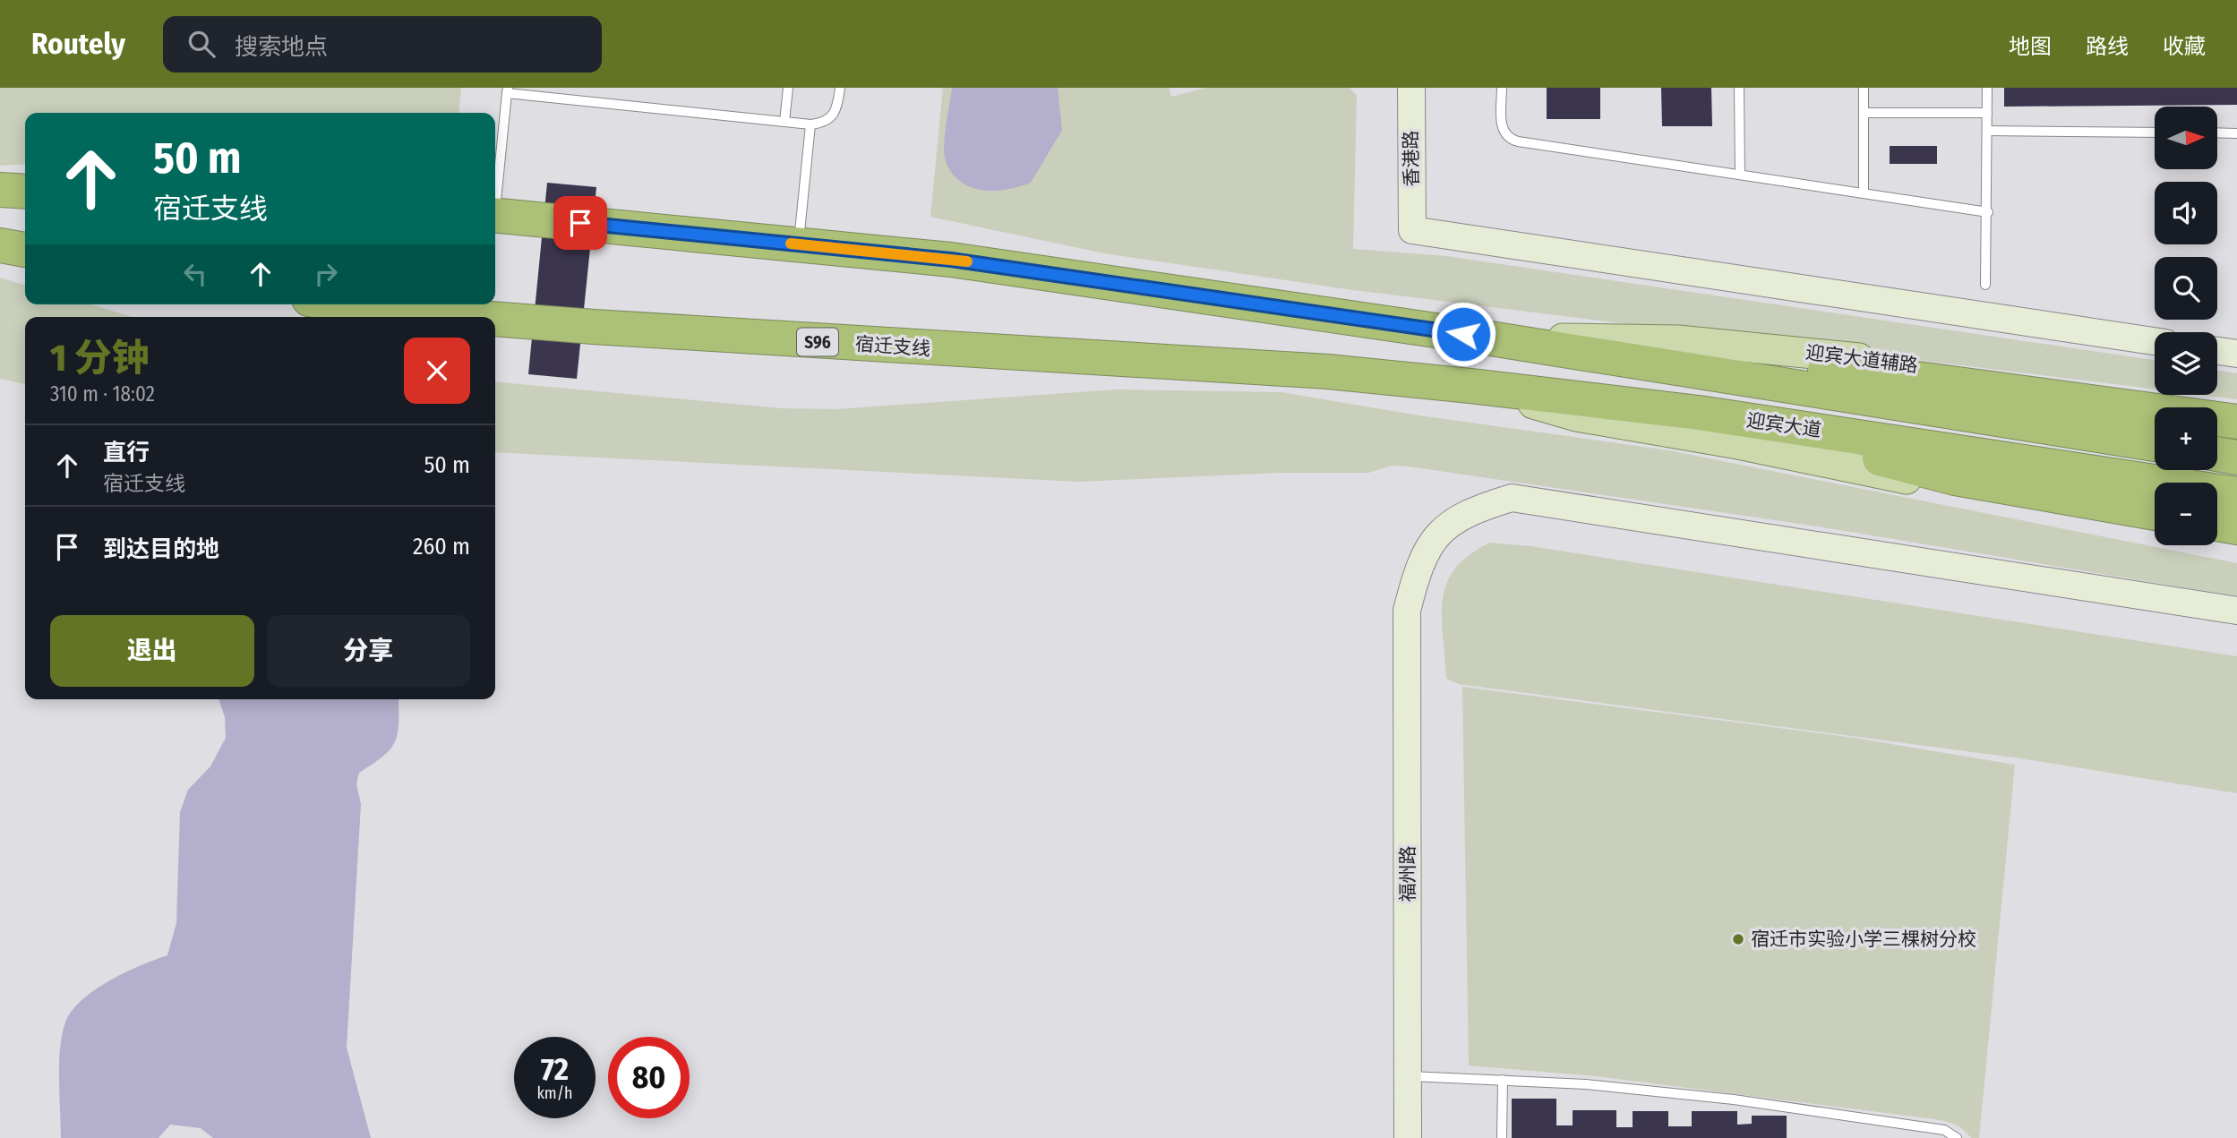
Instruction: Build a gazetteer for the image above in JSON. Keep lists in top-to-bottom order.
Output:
{
  "streets": {
    "highway": ["S96", "宿迁支线", "迎宾大道"],
    "main road": ["迎宾大道辅路"],
    "street": ["香港路", "福州路"]
  },
  "crossings": [
    ["宿迁支线", "迎宾大道"]
  ],
  "places": ["宿迁市实验小学三棵树分校"],
  "north": "right",
  "page": {
    "header": "Routely",
    "search": "搜索地点",
    "nav": ["地图", "路线", "收藏"],
    "map_buttons": ["+", "−"],
    "turn": ["50 m", "宿迁支线"],
    "heading": ["1 分钟", "310 m · 18:02"],
    "list": [
      {
        "name": "直行",
        "note": "宿迁支线",
        "value": "50 m"
      },
      {
        "name": "到达目的地",
        "value": "260 m"
      }
    ],
    "buttons": ["退出", "分享"],
    "speed": "72 km/h",
    "limit": "80"
  }
}
